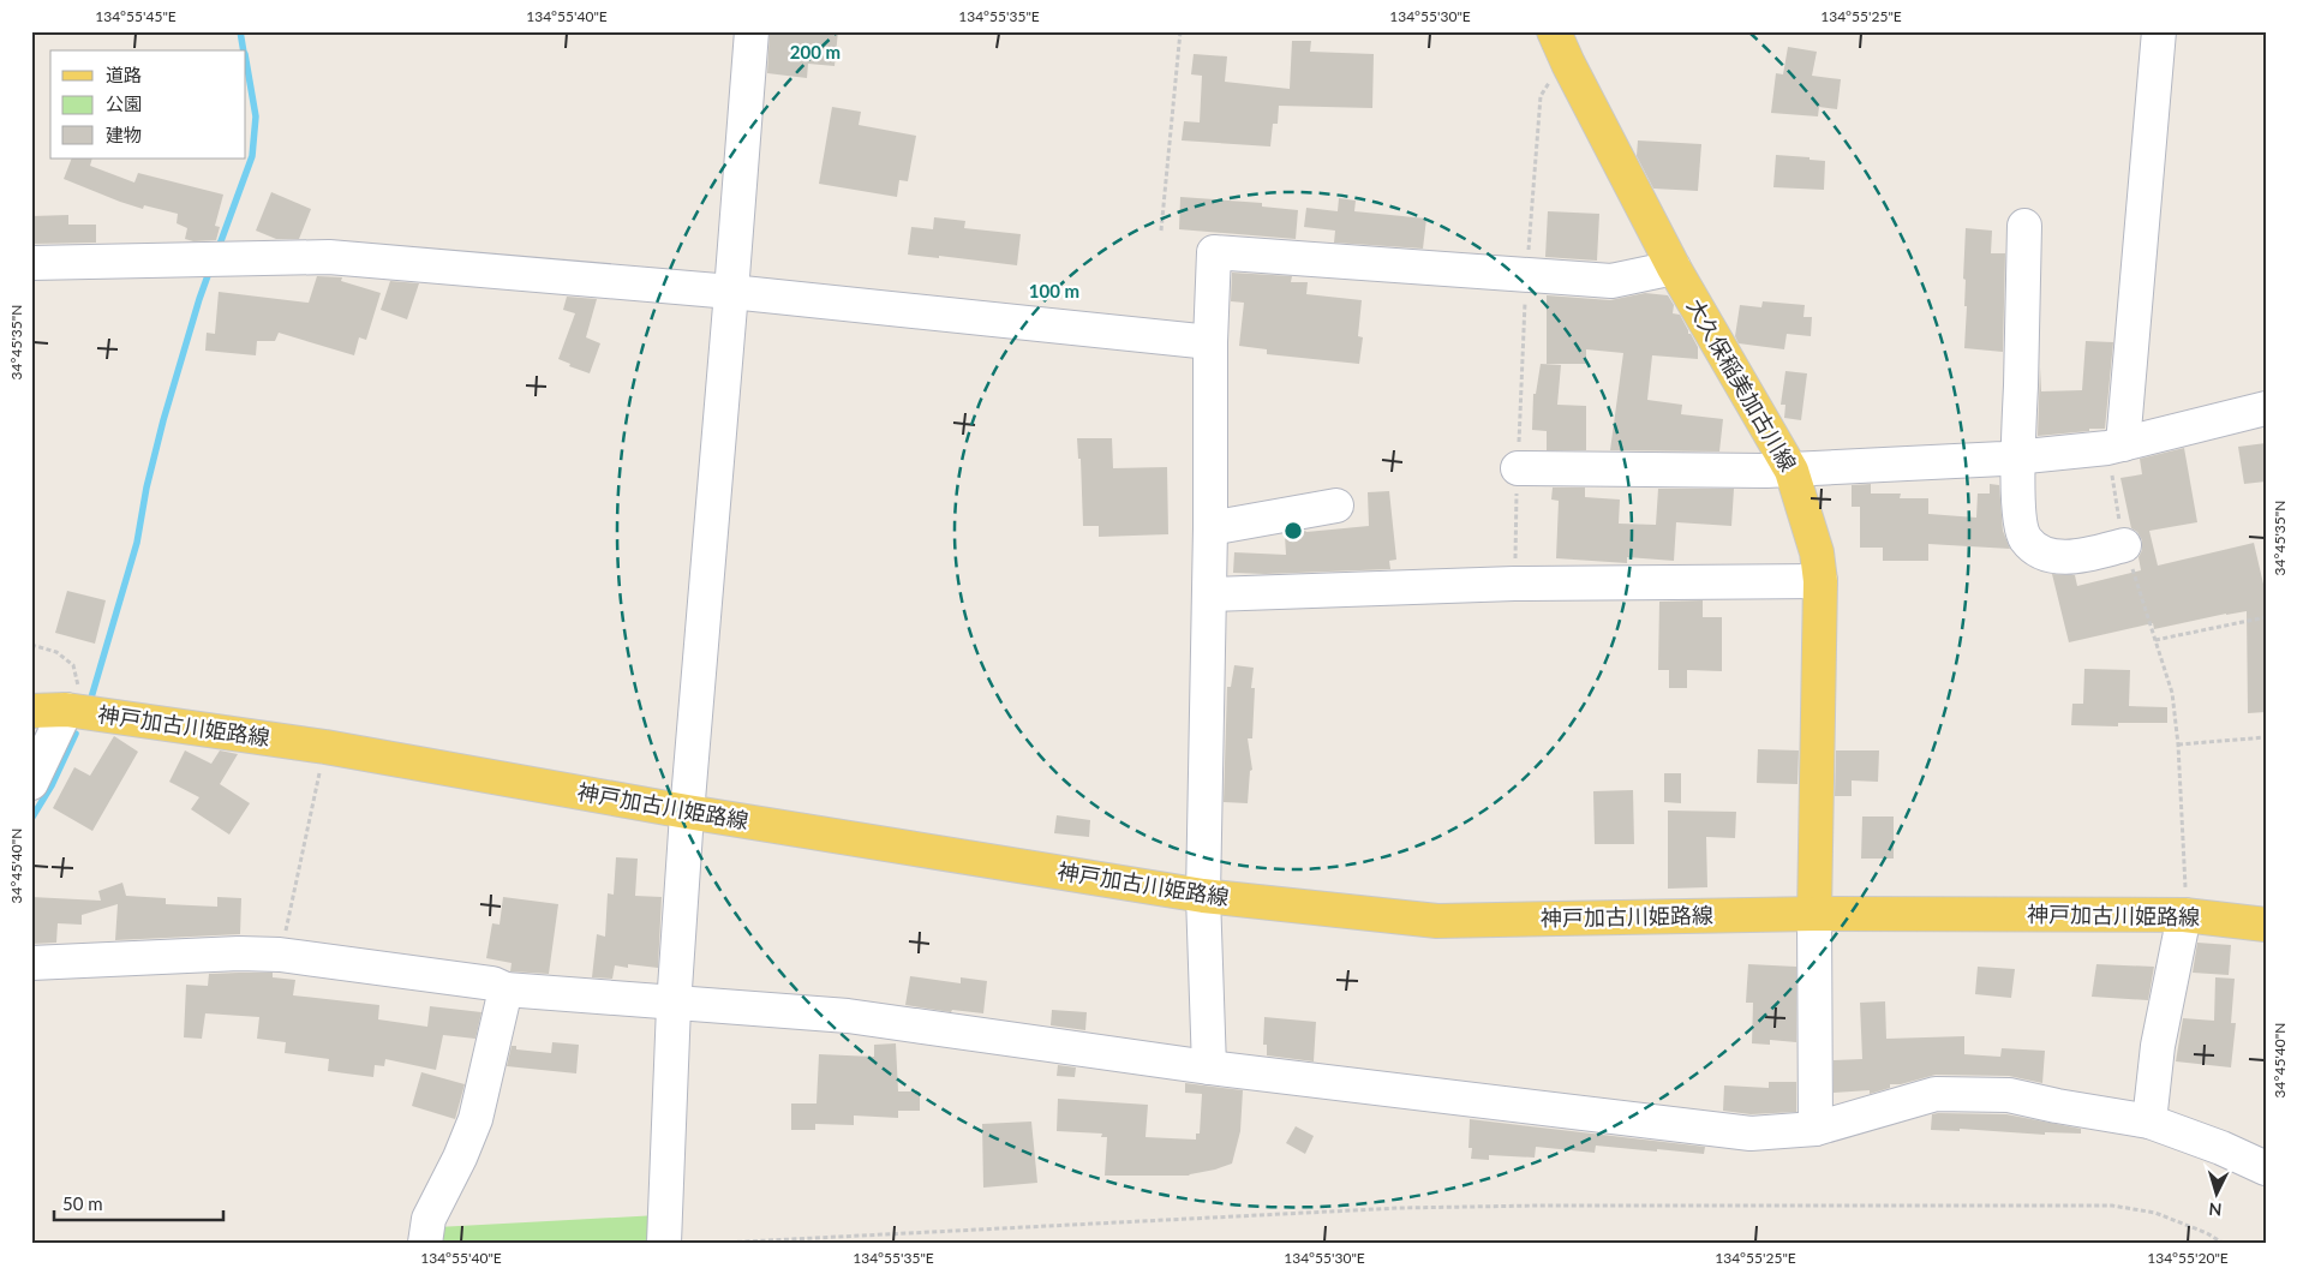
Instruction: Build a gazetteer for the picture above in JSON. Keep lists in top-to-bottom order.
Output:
{
  "streets": {
    "main road": ["大久保稲美加古川線", "神戸加古川姫路線"]
  },
  "crossings": [
    ["大久保稲美加古川線", "神戸加古川姫路線"]
  ],
  "legend": ["道路", "公園", "建物"],
  "scale_bar": "50 m",
  "north": "bottom",
  "coordinates": [
    "134°55'45\"E",
    "134°55'40\"E",
    "134°55'35\"E",
    "134°55'30\"E",
    "134°55'25\"E",
    "34°45'35\"N",
    "34°45'40\"N",
    "134°55'20\"E"
  ],
  "rings": ["200 m", "100 m"]
}
